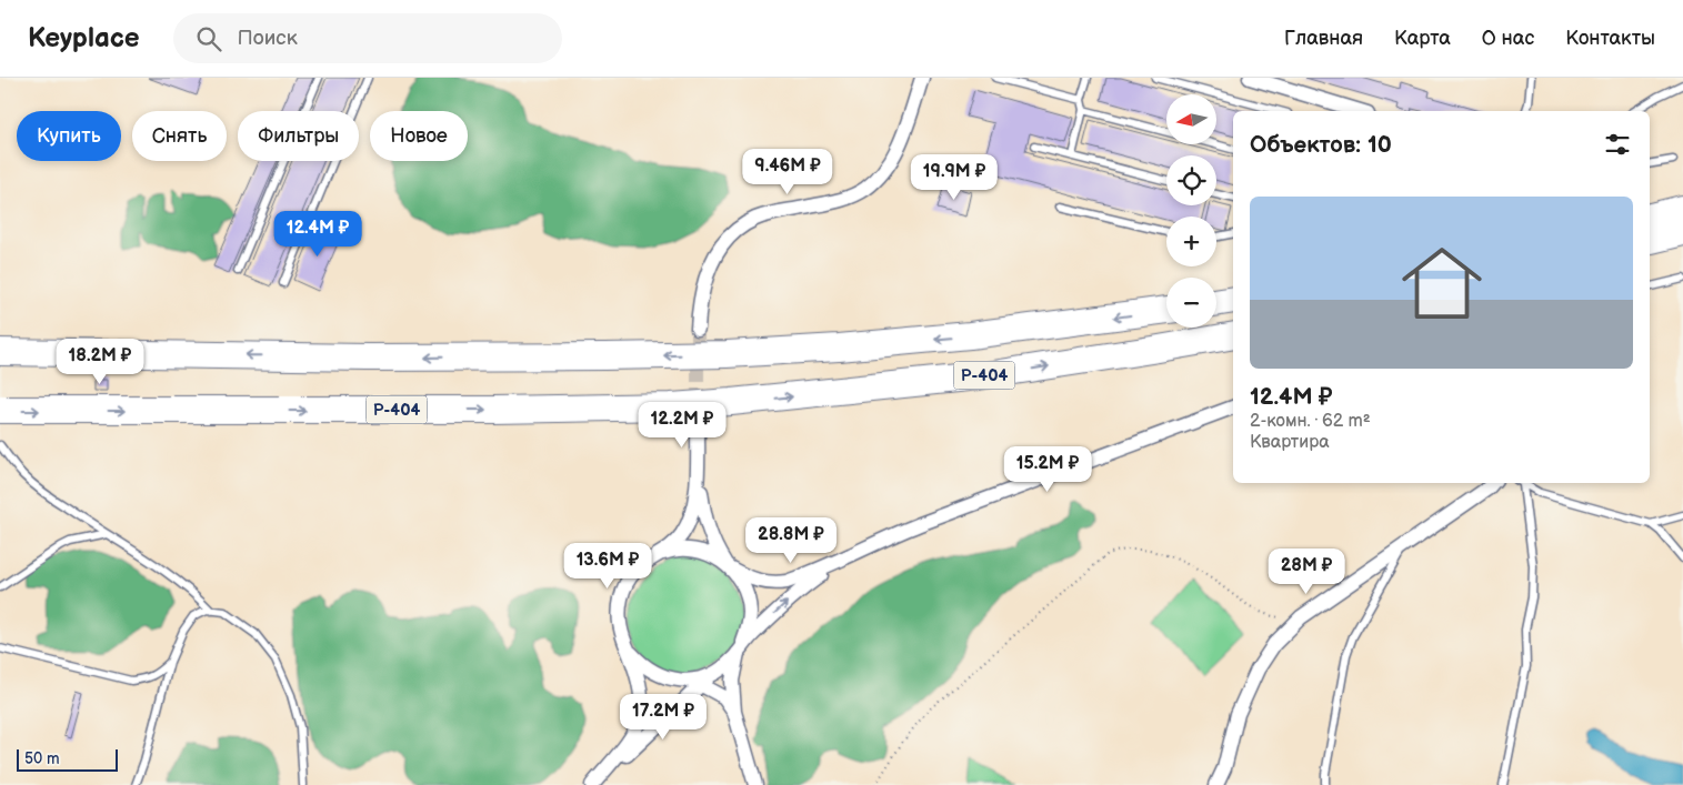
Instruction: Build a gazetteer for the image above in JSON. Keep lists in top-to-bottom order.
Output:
{
  "streets": {
    "highway": ["Р-404"]
  },
  "scale_bar": "50 m",
  "north": "left",
  "page": {
    "header": "Keyplace",
    "search": "Поиск",
    "nav": [
      "Главная",
      "Карта",
      "О нас",
      "Контакты"
    ],
    "map_buttons": ["+", "−"],
    "chip": [
      "Купить",
      "Снять",
      "Фильтры",
      "Новое"
    ],
    "heading": "Объектов: 10",
    "price": [
      "9.46M ₽",
      "19.9M ₽",
      "12.4M ₽",
      "18.2M ₽",
      "12.2M ₽",
      "15.2M ₽",
      "28.8M ₽",
      "13.6M ₽",
      "28M ₽",
      "17.2M ₽"
    ],
    "list": [
      {
        "name": "12.4M ₽",
        "note": "2-комн. · 62 m² · Квартира"
      }
    ],
    "scale": "50 m"
  }
}
